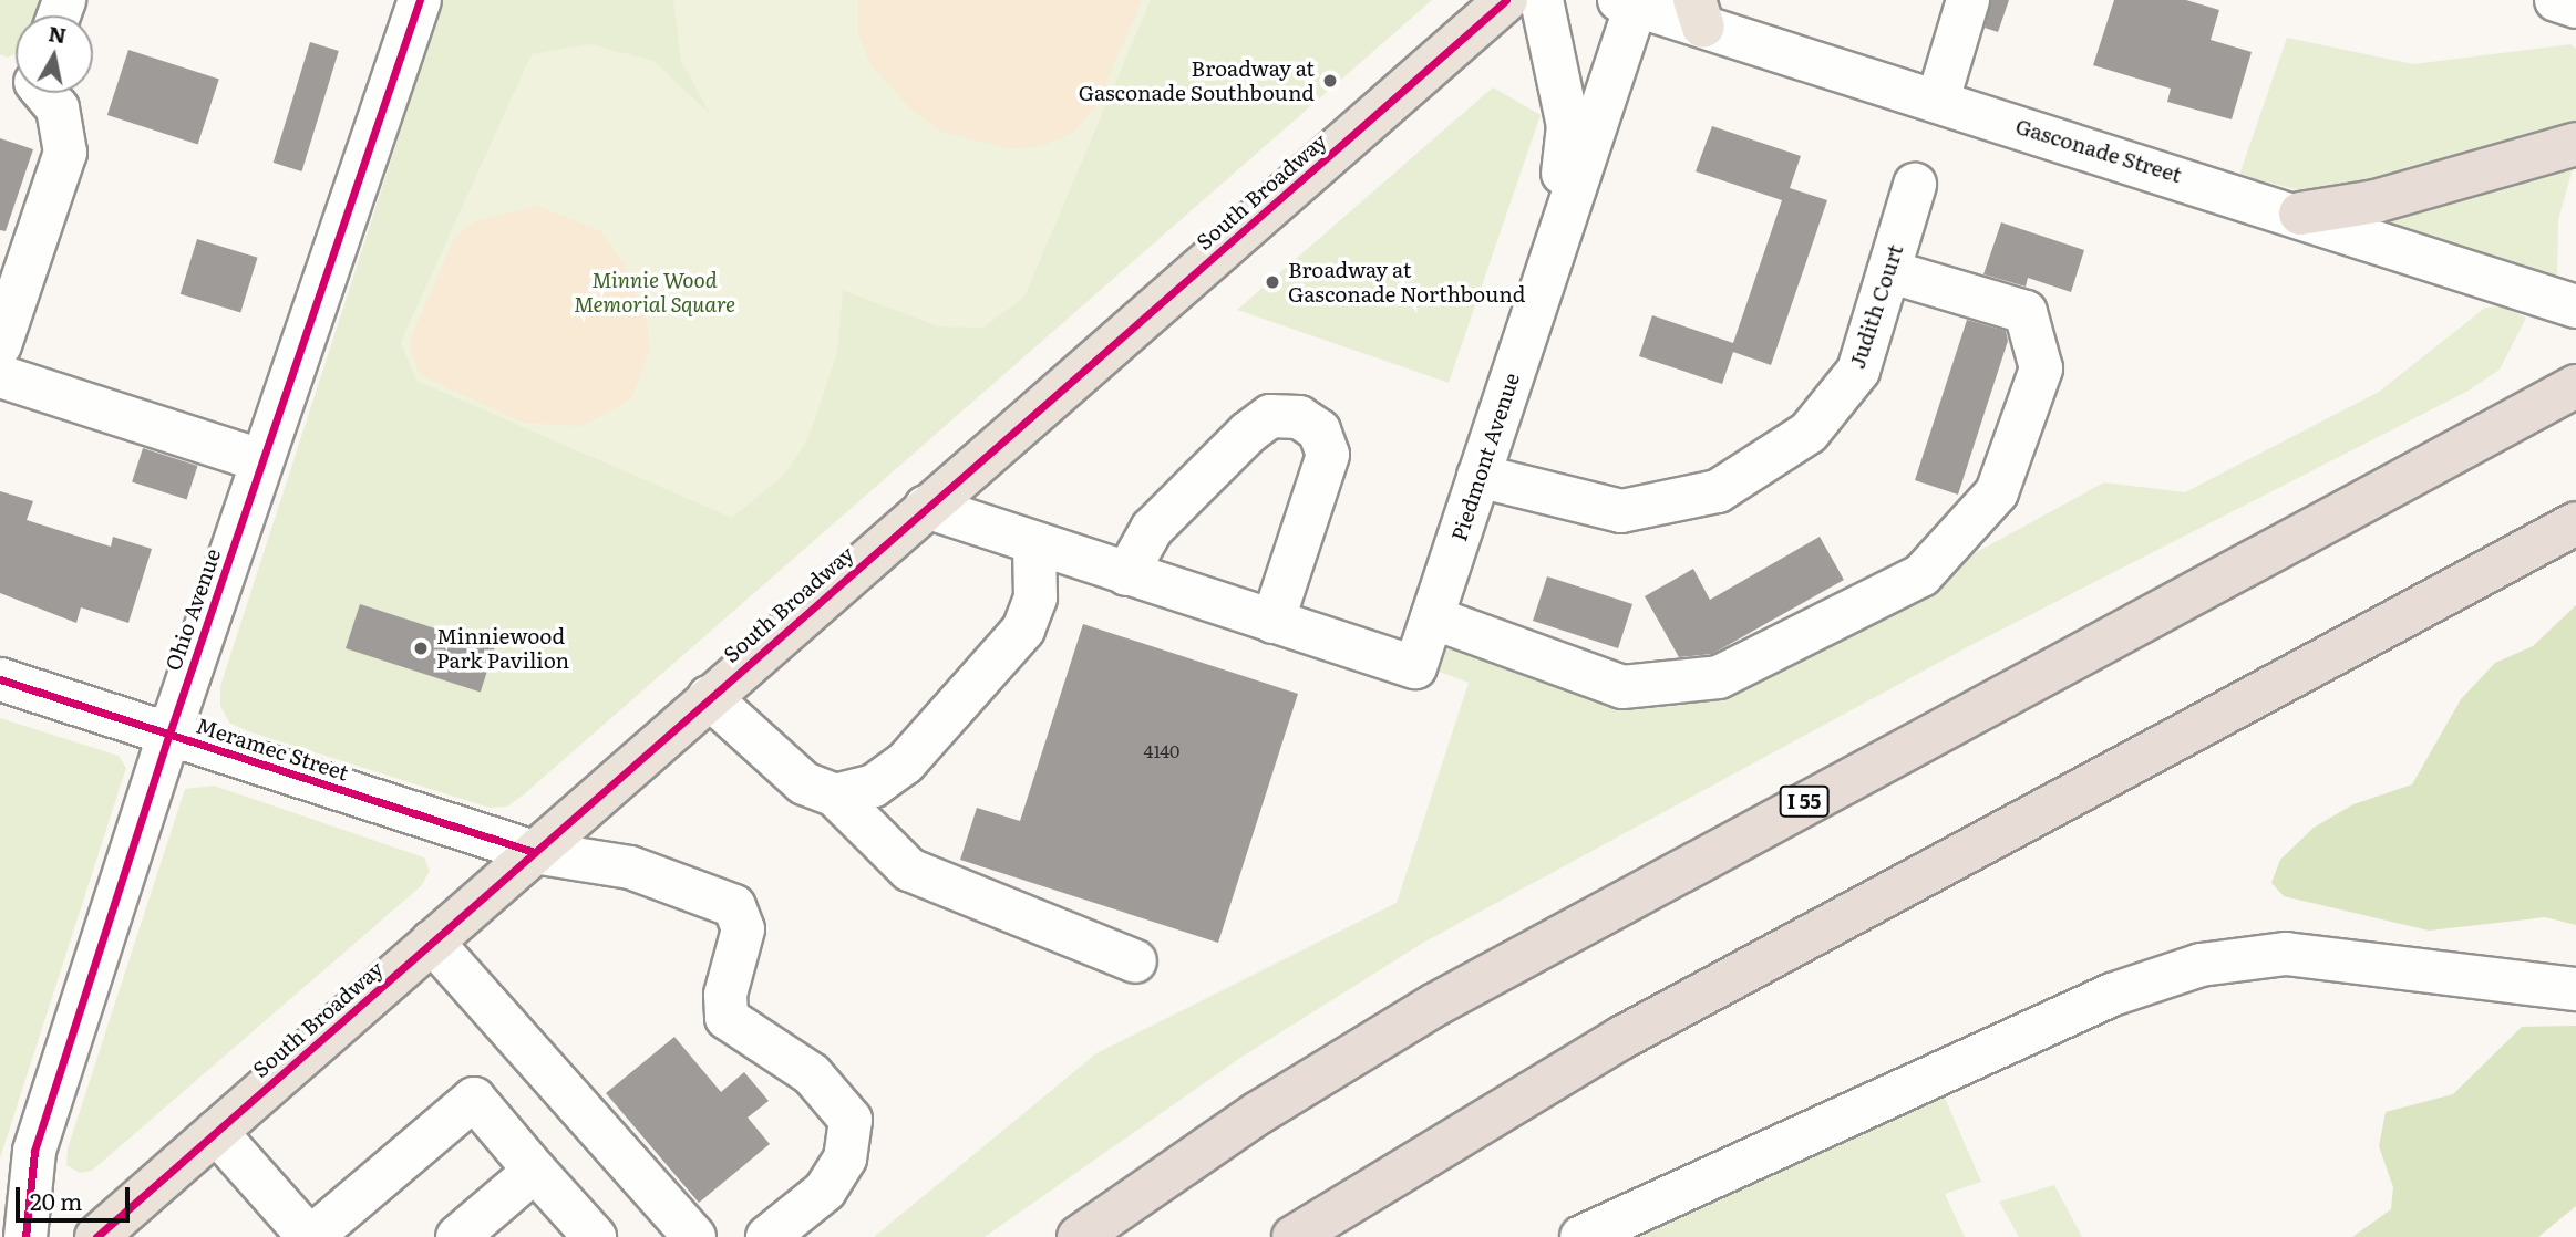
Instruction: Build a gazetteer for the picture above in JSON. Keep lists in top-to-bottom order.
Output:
{
  "streets": {
    "highway": ["I 55"],
    "main road": ["South Broadway"],
    "street": [
      "Gasconade Street",
      "Judith Court",
      "Piedmont Avenue",
      "Ohio Avenue",
      "Meramec Street"
    ]
  },
  "crossings": [
    ["Gasconade Street", "Piedmont Avenue"],
    ["South Broadway", "Meramec Street"],
    ["Judith Court", "Piedmont Avenue"],
    ["Ohio Avenue", "Meramec Street"]
  ],
  "parks": ["Minnie Wood Memorial Square"],
  "places": ["Broadway at Gasconade Southbound", "Broadway at Gasconade Northbound", "Minniewood Park Pavilion"],
  "house_numbers": ["4140"],
  "scale_bar": "20 m",
  "north": "top"
}
